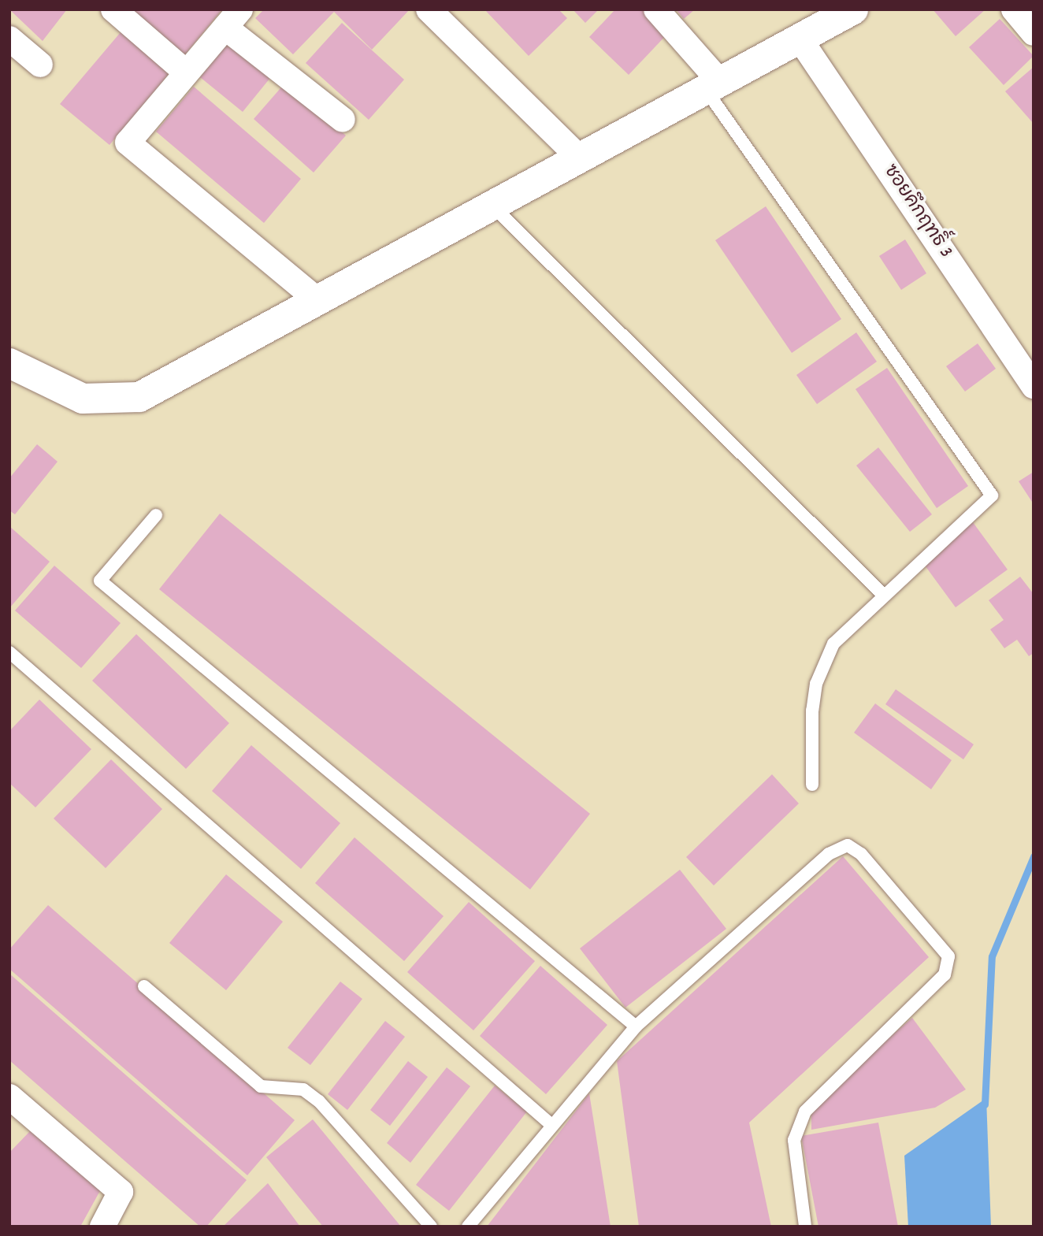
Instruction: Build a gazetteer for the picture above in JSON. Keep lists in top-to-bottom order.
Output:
{
  "streets": {
    "street": ["ซอยคึกฤทธิ์ 3"]
  }
}
